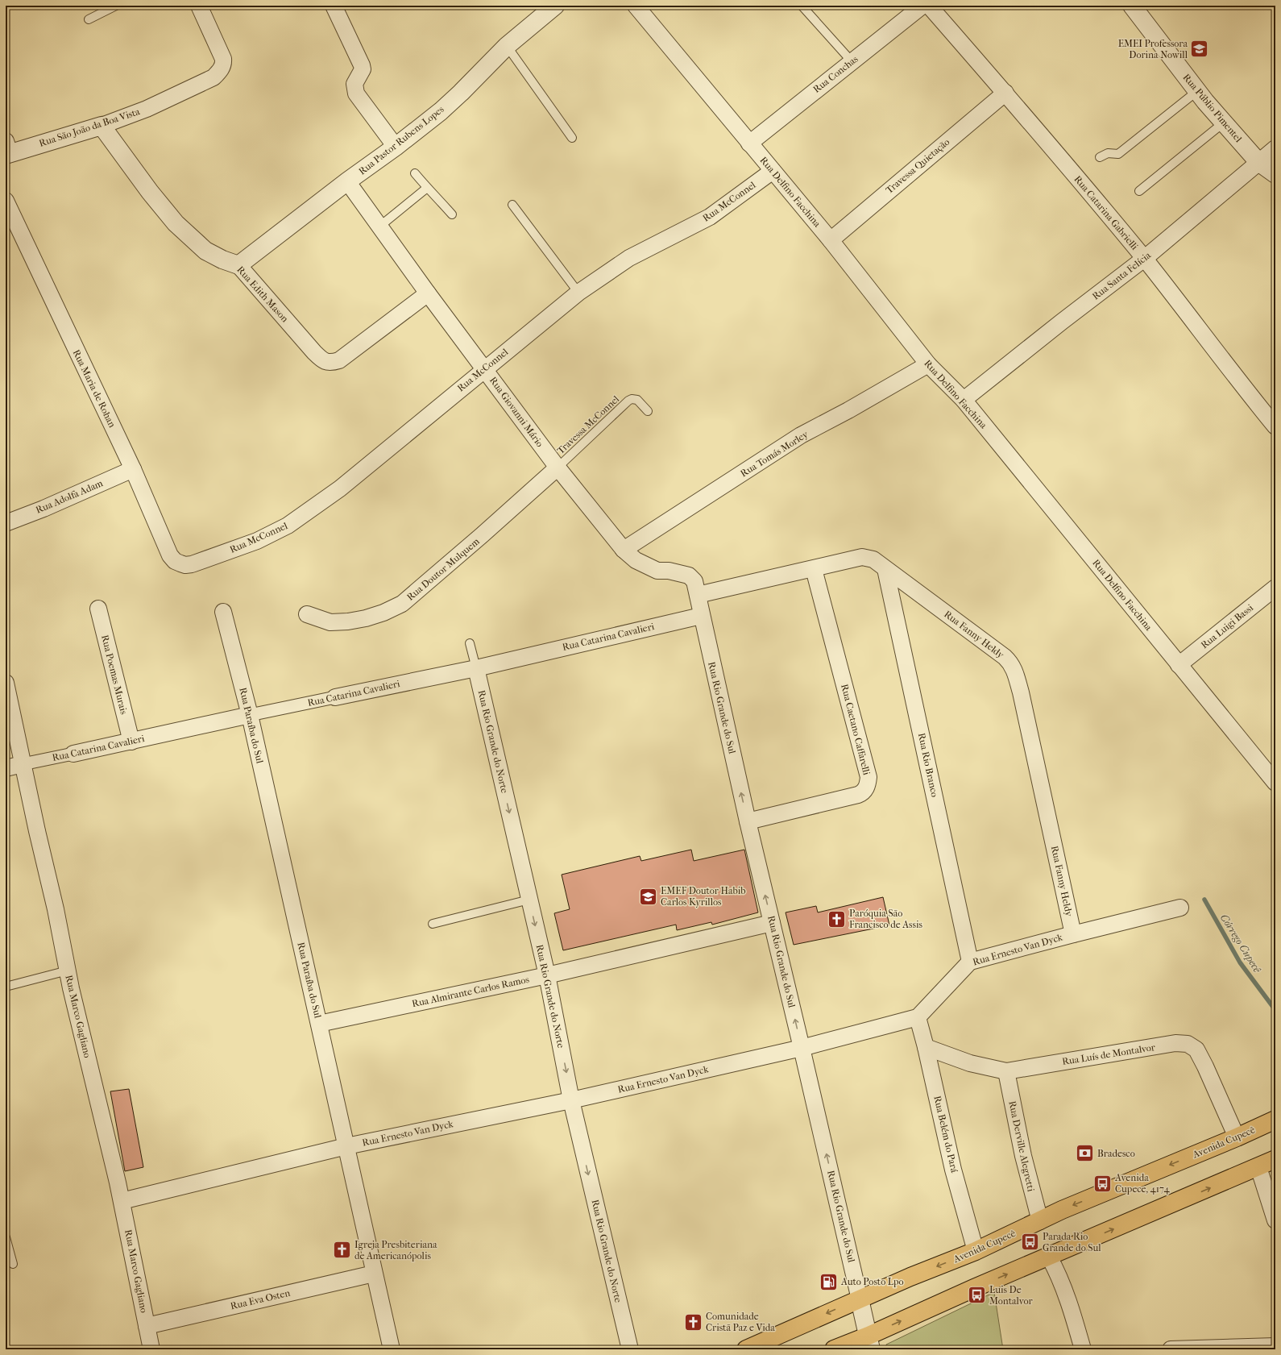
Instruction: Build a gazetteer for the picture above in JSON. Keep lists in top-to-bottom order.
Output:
{
  "streets": {
    "main road": ["Avenida Cupecê"],
    "street": [
      "Rua Conchas",
      "Rua Públio Pimentel",
      "Rua São João da Boa Vista",
      "Rua Pastor Rubens Lopes",
      "Travessa Quietação",
      "Rua Delfino Facchina",
      "Rua McConnel",
      "Rua Catarina Gabrielli",
      "Rua Santa Felícia",
      "Rua Edith Mason",
      "Rua Maria de Rohan",
      "Rua Giovanni Mário",
      "Rua Tomás Morley",
      "Rua Adolfa Adam",
      "Rua Doutor Mulquem",
      "Rua Luigi Bassi",
      "Rua Fanny Heldy",
      "Rua Catarina Cavalieri",
      "Rua Poemas Murais",
      "Rua Rio Grande do Sul",
      "Rua Paraíba do Sul",
      "Rua Caetano Caffarelli",
      "Rua Rio Grande do Norte",
      "Rua Rio Branco",
      "Rua Ernesto Van Dyck",
      "Rua Almirante Carlos Ramos",
      "Rua Marco Gagliano",
      "Rua Luís de Montalvor",
      "Rua Belém do Pará",
      "Rua Derville Alegretti",
      "Rua Eva Osten"
    ],
    "lane": ["Travessa McConnel"]
  },
  "crossings": [
    ["Rua Conchas", "Rua Delfino Facchina"],
    ["Rua Públio Pimentel", "Rua Santa Felícia"],
    ["Rua São João da Boa Vista", "Rua Edith Mason"],
    ["Rua Pastor Rubens Lopes", "Rua Edith Mason"],
    ["Rua Pastor Rubens Lopes", "Rua Giovanni Mário"],
    ["Travessa Quietação", "Rua Delfino Facchina"],
    ["Travessa Quietação", "Rua Catarina Gabrielli"],
    ["Rua Delfino Facchina", "Rua McConnel"],
    ["Rua Delfino Facchina", "Rua Santa Felícia"],
    ["Rua Delfino Facchina", "Rua Tomás Morley"],
    ["Rua Delfino Facchina", "Rua Luigi Bassi"],
    ["Rua McConnel", "Rua Maria de Rohan"],
    ["Rua McConnel", "Rua Giovanni Mário"],
    ["Rua Catarina Gabrielli", "Rua Santa Felícia"],
    ["Rua Edith Mason", "Rua Giovanni Mário"],
    ["Rua Maria de Rohan", "Rua Adolfa Adam"],
    ["Rua Giovanni Mário", "Travessa McConnel"],
    ["Rua Giovanni Mário", "Rua Tomás Morley"],
    ["Rua Giovanni Mário", "Rua Doutor Mulquem"],
    ["Rua Giovanni Mário", "Rua Rio Grande do Sul"],
    ["Travessa McConnel", "Rua Doutor Mulquem"],
    ["Rua Fanny Heldy", "Rua Rio Grande do Sul"],
    ["Rua Fanny Heldy", "Rua Caetano Caffarelli"],
    ["Rua Fanny Heldy", "Rua Rio Branco"],
    ["Rua Fanny Heldy", "Rua Ernesto Van Dyck"],
    ["Rua Catarina Cavalieri", "Rua Poemas Murais"],
    ["Rua Catarina Cavalieri", "Rua Rio Grande do Sul"],
    ["Rua Catarina Cavalieri", "Rua Paraíba do Sul"],
    ["Rua Catarina Cavalieri", "Rua Rio Grande do Norte"],
    ["Rua Catarina Cavalieri", "Rua Marco Gagliano"],
    ["Rua Rio Grande do Sul", "Rua Caetano Caffarelli"],
    ["Rua Rio Grande do Sul", "Rua Ernesto Van Dyck"],
    ["Rua Rio Grande do Sul", "Rua Almirante Carlos Ramos"],
    ["Rua Rio Grande do Sul", "Avenida Cupecê"],
    ["Rua Paraíba do Sul", "Rua Ernesto Van Dyck"],
    ["Rua Paraíba do Sul", "Rua Almirante Carlos Ramos"],
    ["Rua Paraíba do Sul", "Rua Eva Osten"],
    ["Rua Rio Grande do Norte", "Rua Ernesto Van Dyck"],
    ["Rua Rio Grande do Norte", "Rua Almirante Carlos Ramos"],
    ["Rua Rio Branco", "Rua Ernesto Van Dyck"],
    ["Rua Ernesto Van Dyck", "Rua Marco Gagliano"],
    ["Rua Ernesto Van Dyck", "Rua Belém do Pará"],
    ["Rua Marco Gagliano", "Rua Eva Osten"],
    ["Rua Luís de Montalvor", "Rua Belém do Pará"],
    ["Rua Luís de Montalvor", "Avenida Cupecê"],
    ["Rua Luís de Montalvor", "Rua Derville Alegretti"],
    ["Rua Belém do Pará", "Avenida Cupecê"],
    ["Avenida Cupecê", "Rua Derville Alegretti"]
  ],
  "one_way": ["Rua Rio Grande do Sul", "Rua Rio Grande do Norte"],
  "water": ["Córrego Cupecê"],
  "places": {
    "school or university": ["EMEI Professora Dorina Nowill", "EMEF Doutor Habib Carlos Kyrillos"],
    "church": ["Paróquia São Francisco de Assis", "Igreja Presbiteriana de Americanópolis", "Comunidade Cristã Paz e Vida"],
    "bank": ["Bradesco"],
    "bus stop": ["Avenida Cupece, 4174", "Parada Rio Grande do Sul", "Luis De Montalvor"],
    "fuel station": ["Auto Posto Lpo"]
  }
}
